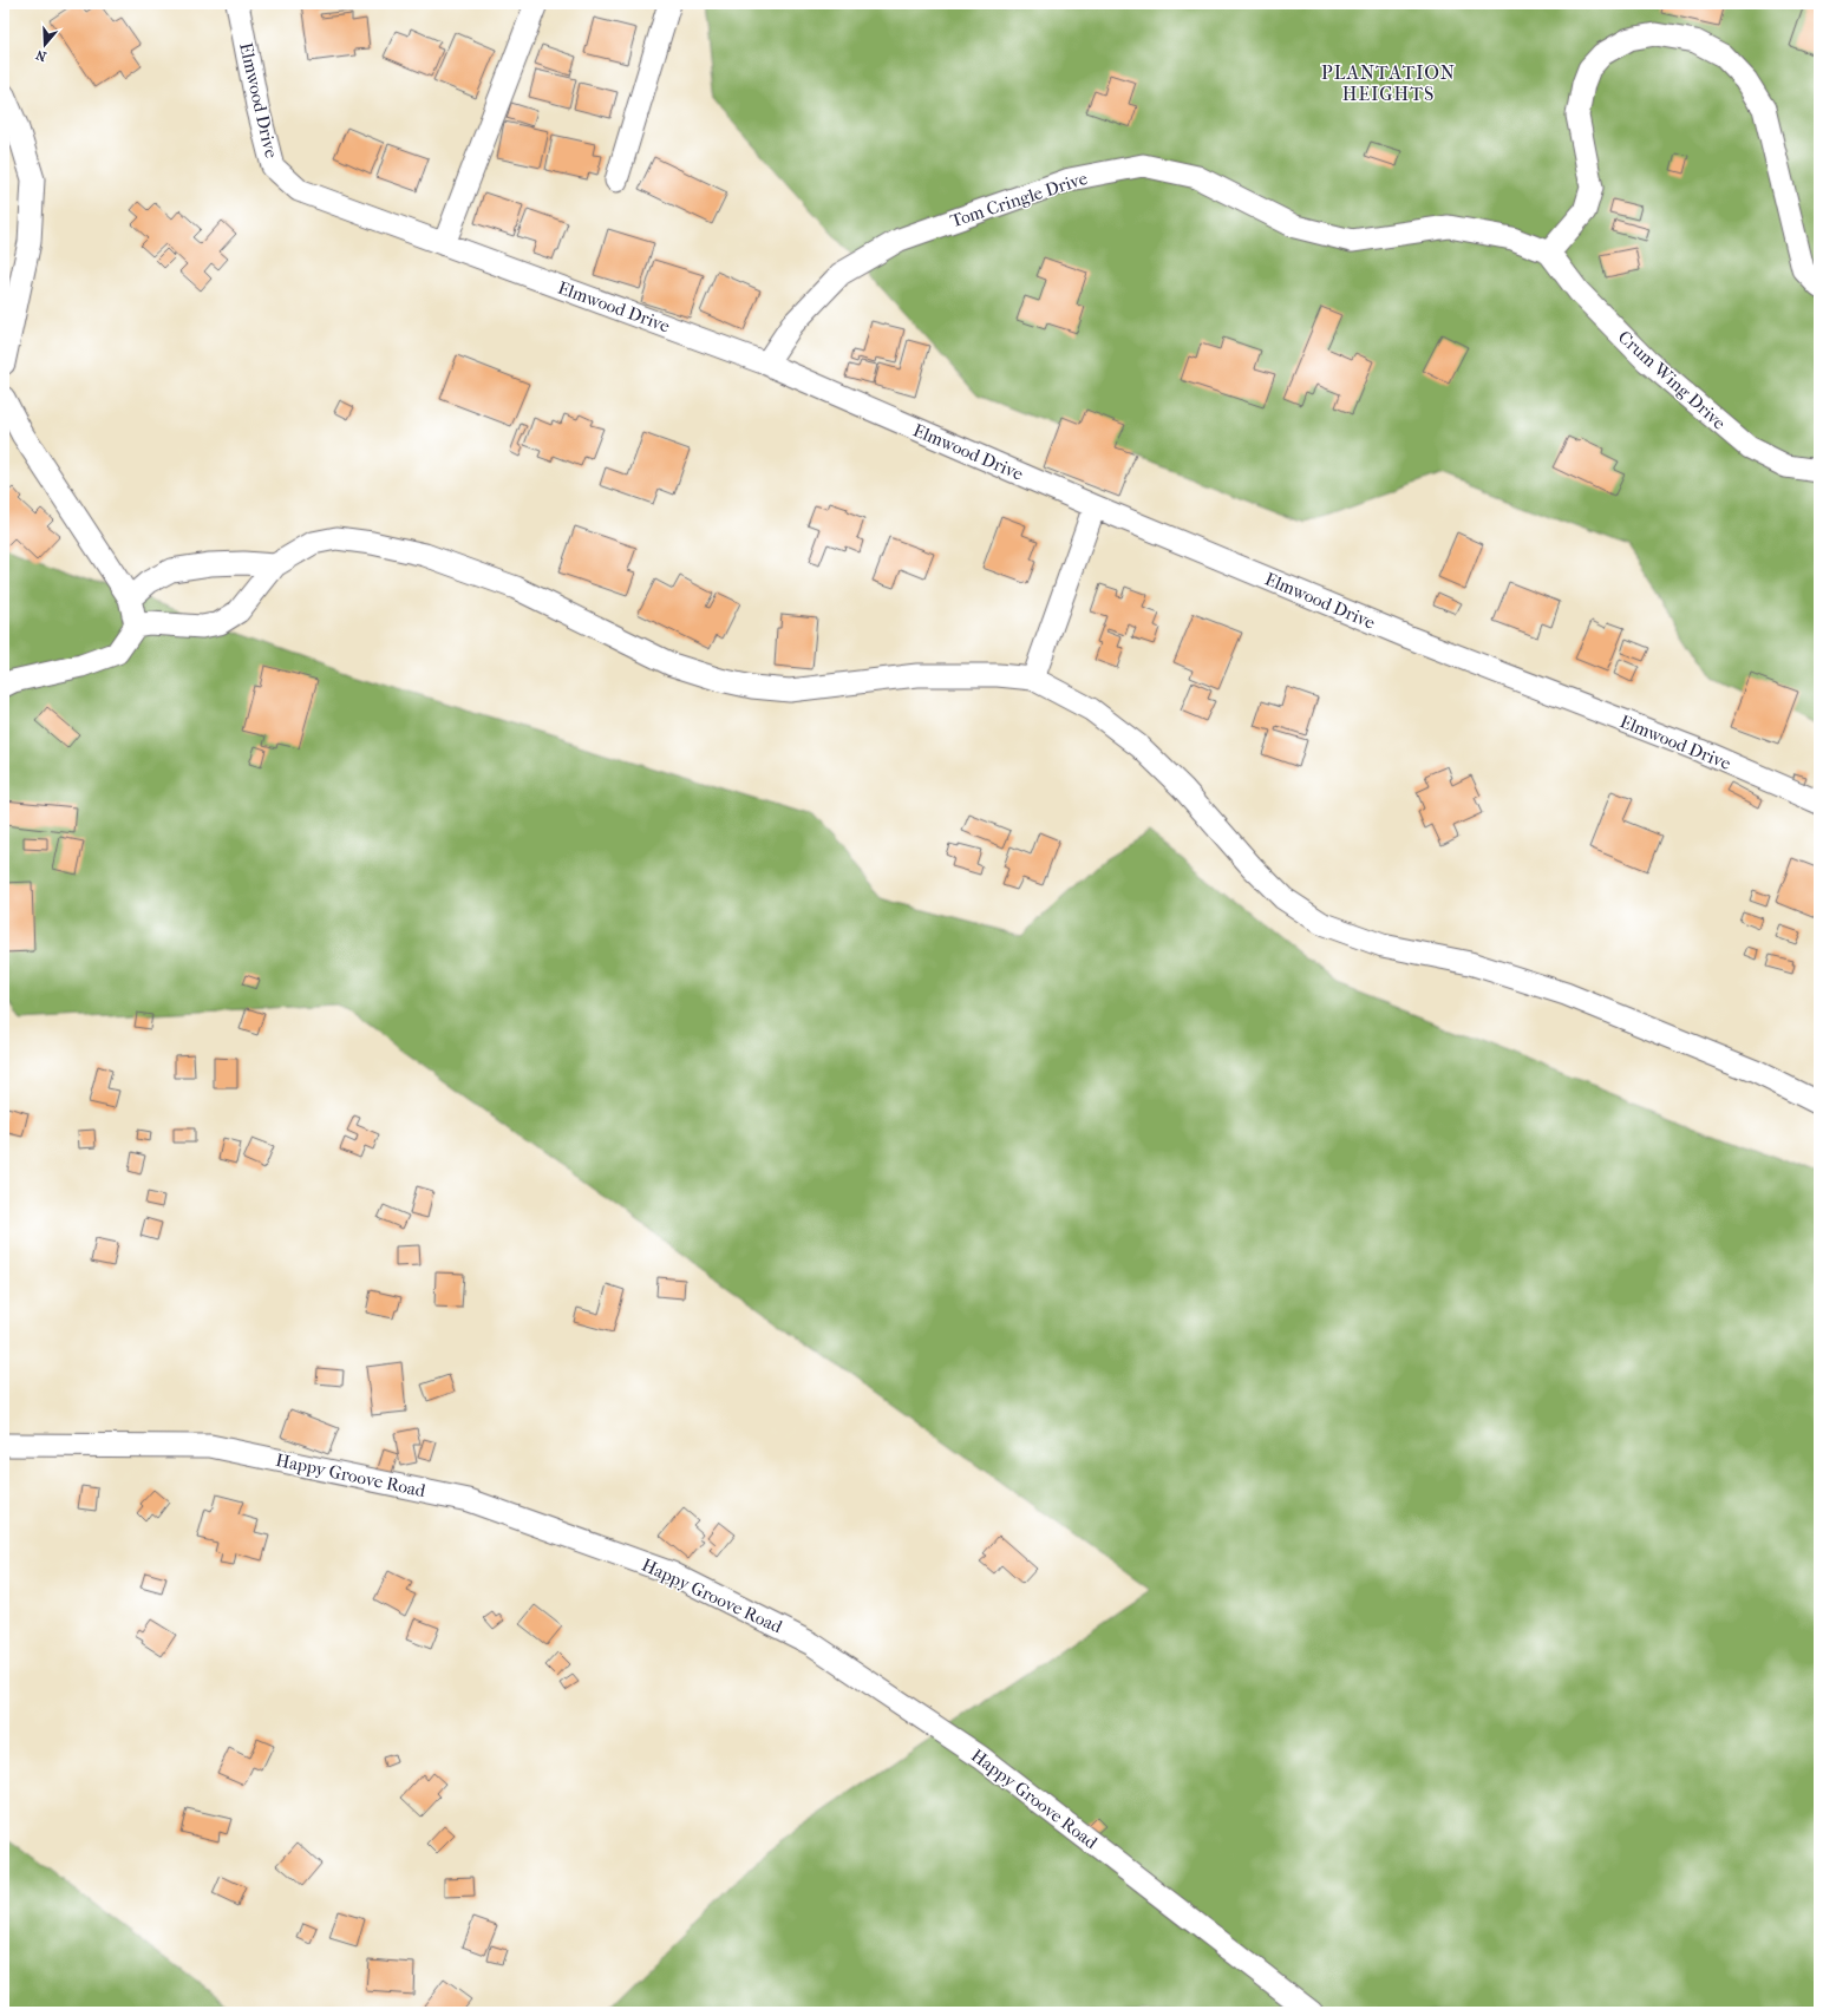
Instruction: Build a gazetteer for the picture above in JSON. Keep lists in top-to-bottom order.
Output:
{
  "streets": {
    "street": [
      "Elmwood Drive",
      "Tom Cringle Drive",
      "Crum Wing Drive",
      "Happy Groove Road"
    ]
  },
  "crossings": [
    ["Elmwood Drive", "Tom Cringle Drive"],
    ["Tom Cringle Drive", "Crum Wing Drive"]
  ],
  "districts": ["PLANTATION HEIGHTS"],
  "north": "bottom"
}
